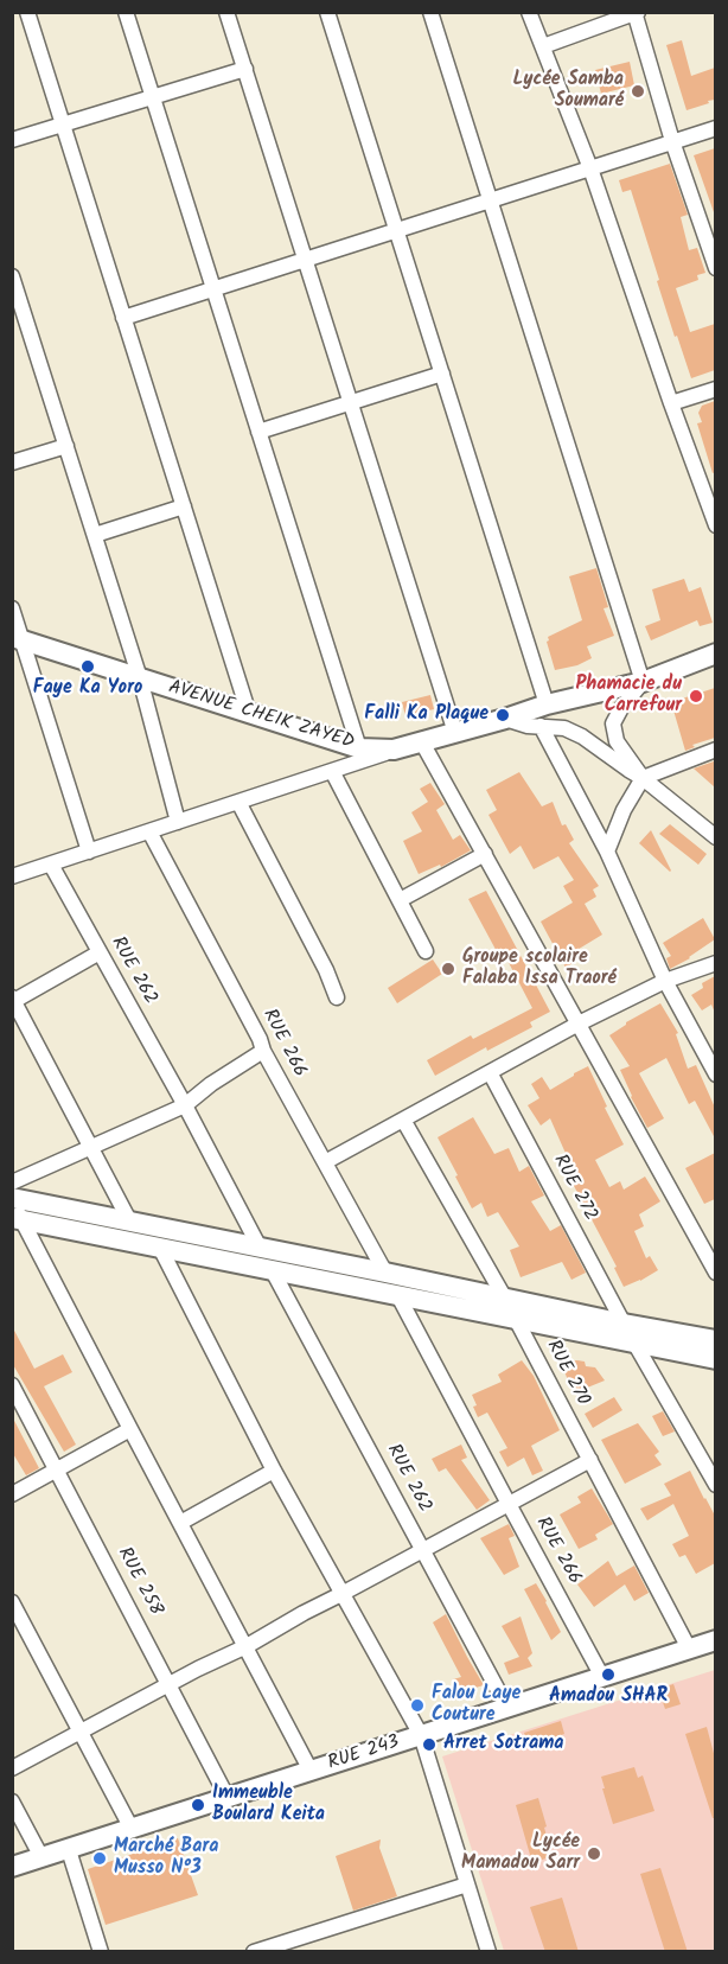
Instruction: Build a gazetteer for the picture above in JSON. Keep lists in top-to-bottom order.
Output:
{
  "streets": {
    "street": [
      "AVENUE CHEIK ZAYED",
      "RUE 262",
      "RUE 266",
      "RUE 272",
      "RUE 270",
      "RUE 258",
      "RUE 243"
    ]
  },
  "crossings": [
    ["RUE 262", "RUE 243"],
    ["RUE 266", "RUE 243"],
    ["RUE 270", "RUE 243"],
    ["RUE 258", "RUE 243"]
  ],
  "places": [
    "Lycée Samba Soumaré",
    "Faye Ka Yoro",
    "Phamacie du Carrefour",
    "Falli Ka Plaque",
    "Groupe scolaire Falaba Issa Traoré",
    "Amadou SHAR",
    "Falou Laye Couture",
    "Arret Sotrama",
    "Immeuble Boulard Keita",
    "Lycée Mamadou Sarr",
    "Marché Bara Musso N°3"
  ]
}
